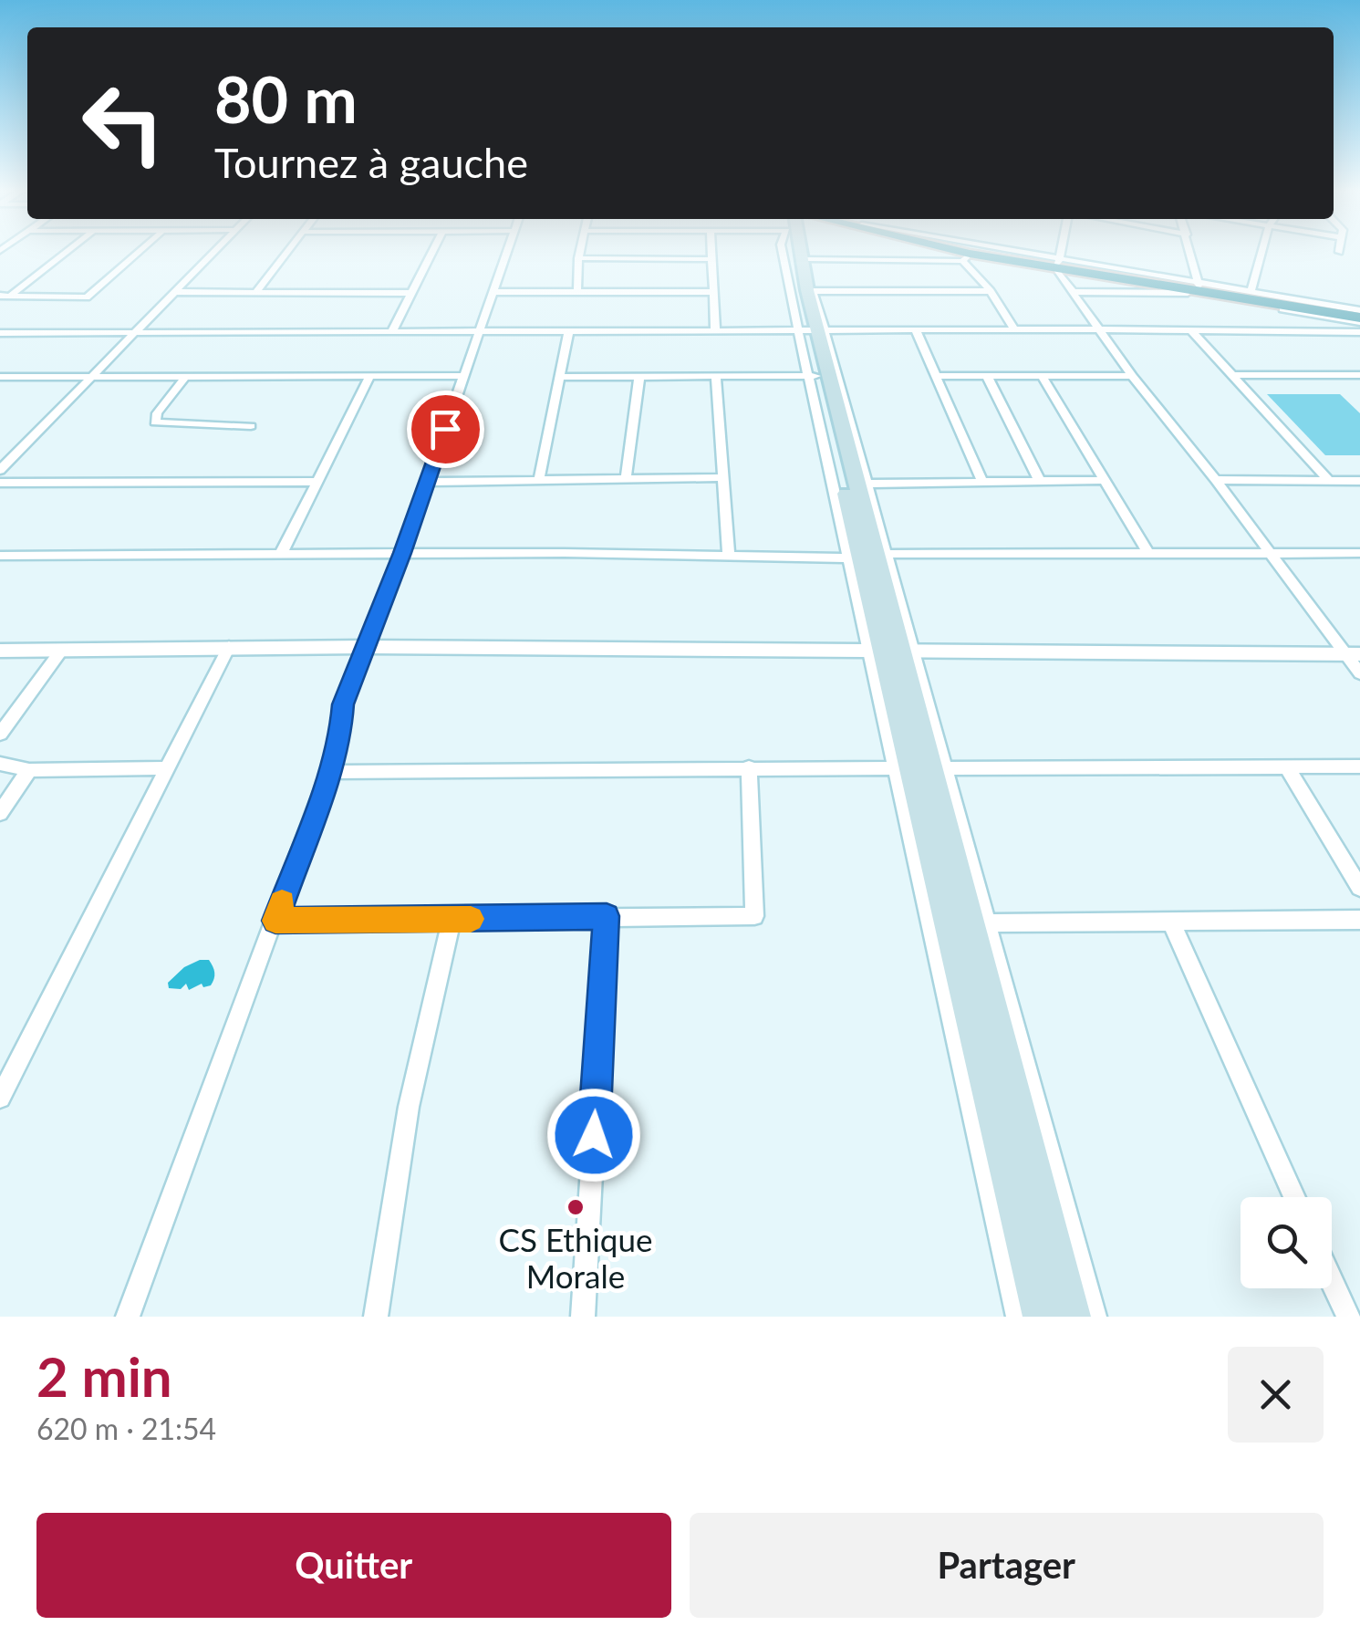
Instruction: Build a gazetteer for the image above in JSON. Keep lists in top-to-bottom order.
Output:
{
  "places": ["CS Ethique Morale"],
  "page": {
    "turn": ["80 m", "Tournez à gauche"],
    "heading": ["2 min", "620 m · 21:54"],
    "buttons": ["Quitter", "Partager"]
  }
}
